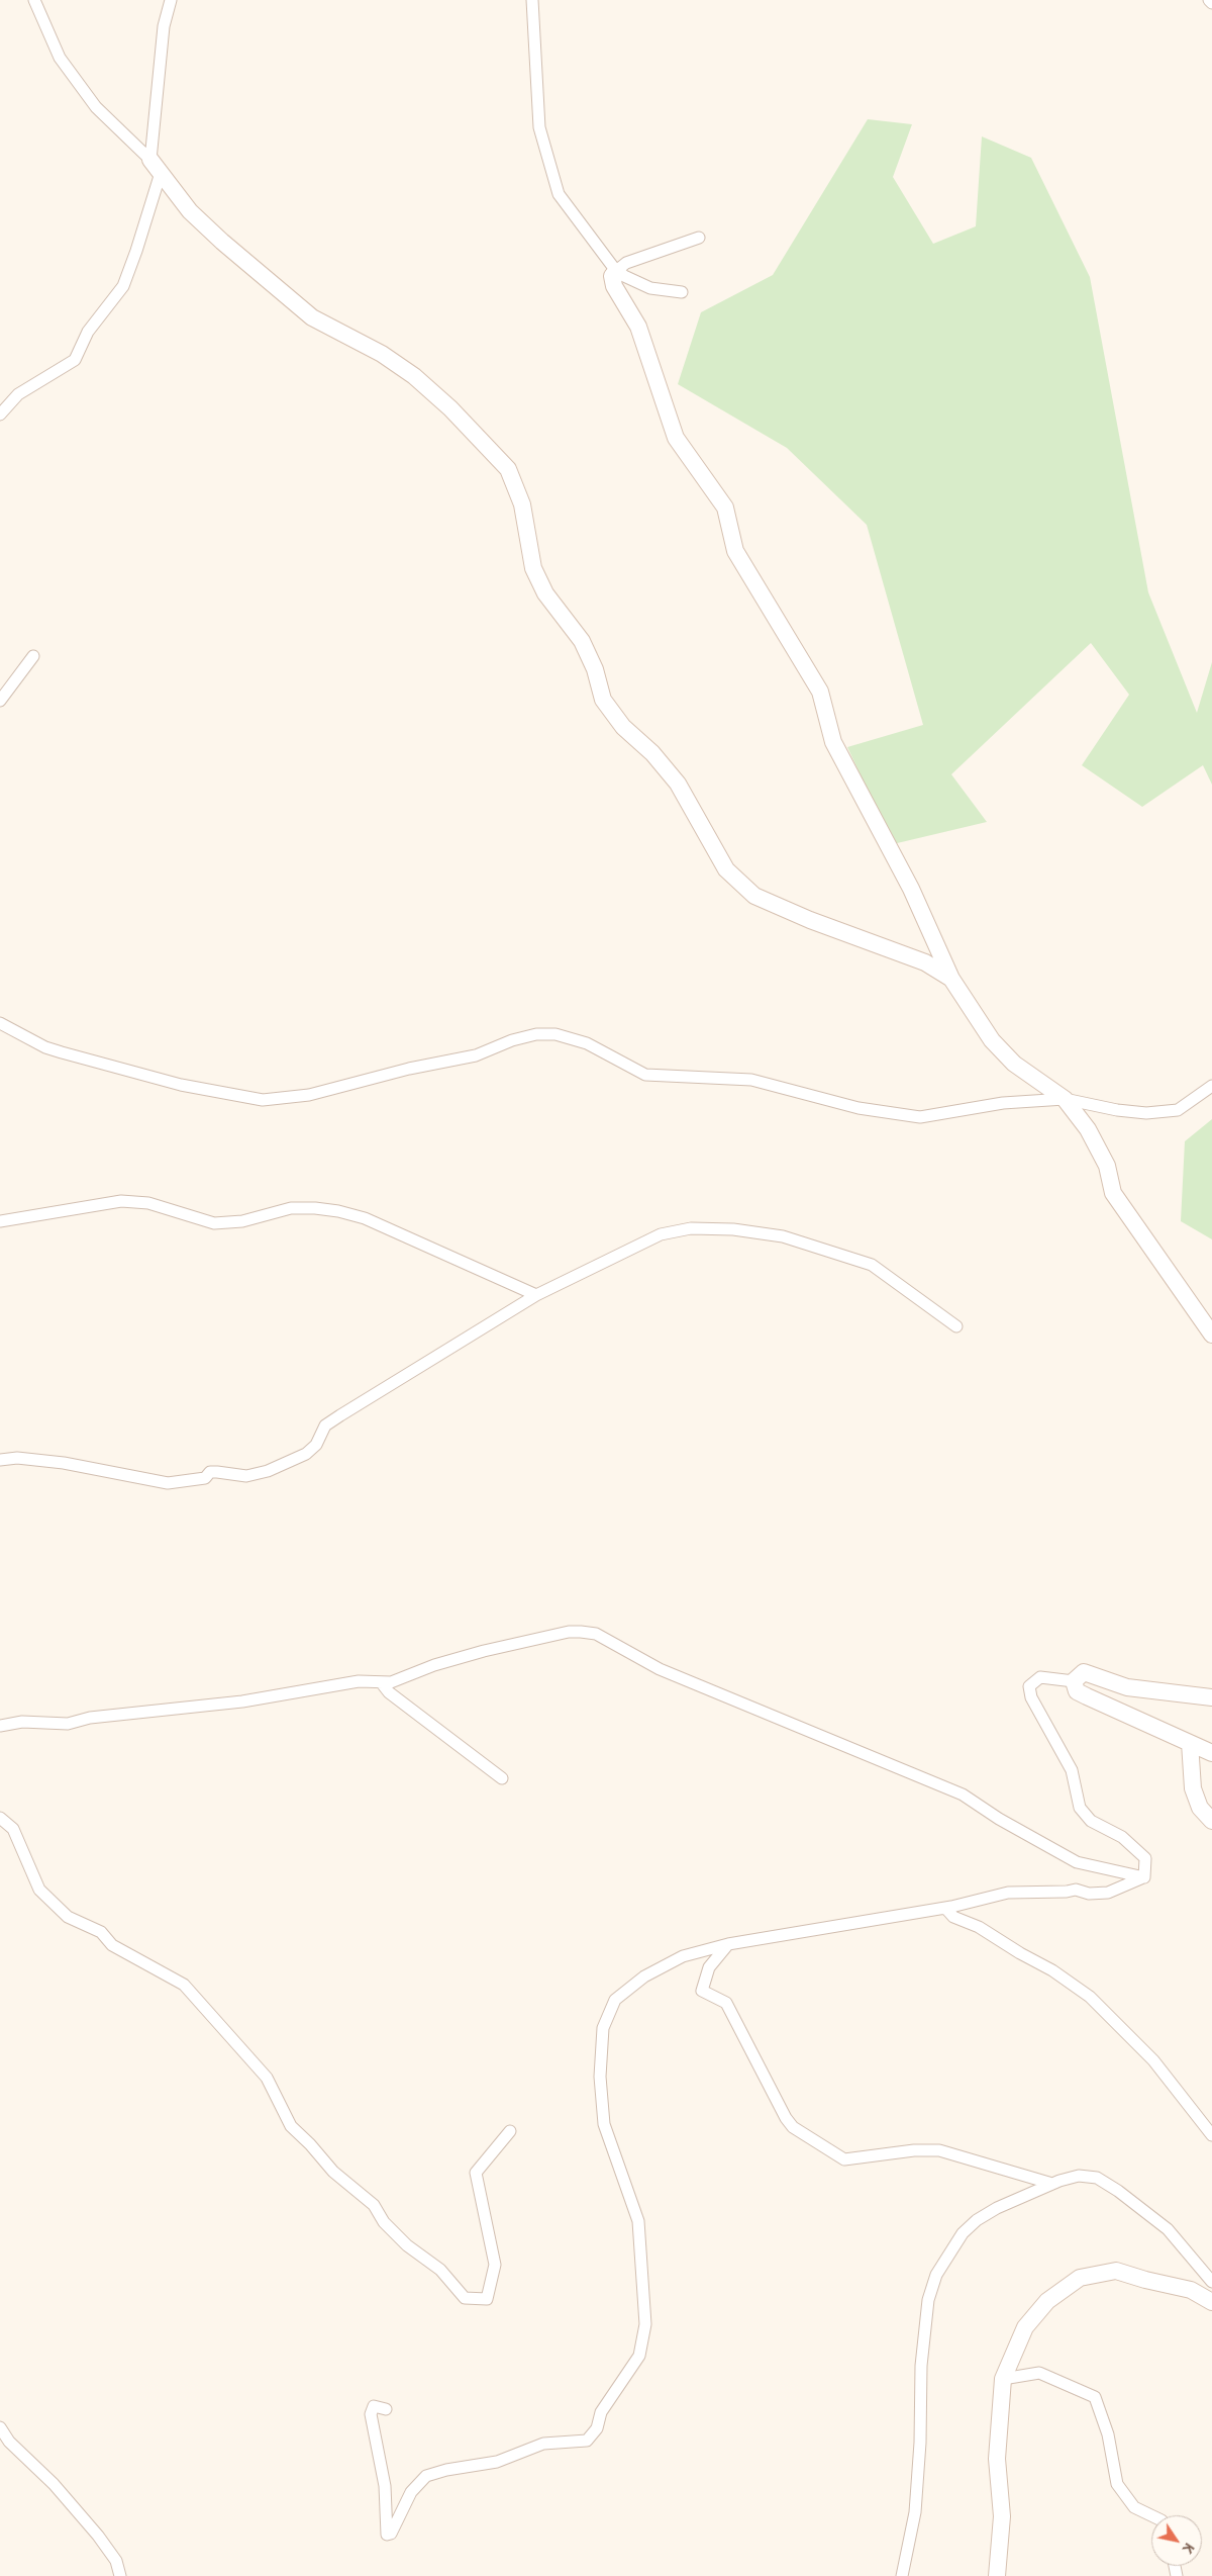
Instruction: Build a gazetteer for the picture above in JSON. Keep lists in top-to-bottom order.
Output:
{
  "north": "bottom right"
}
